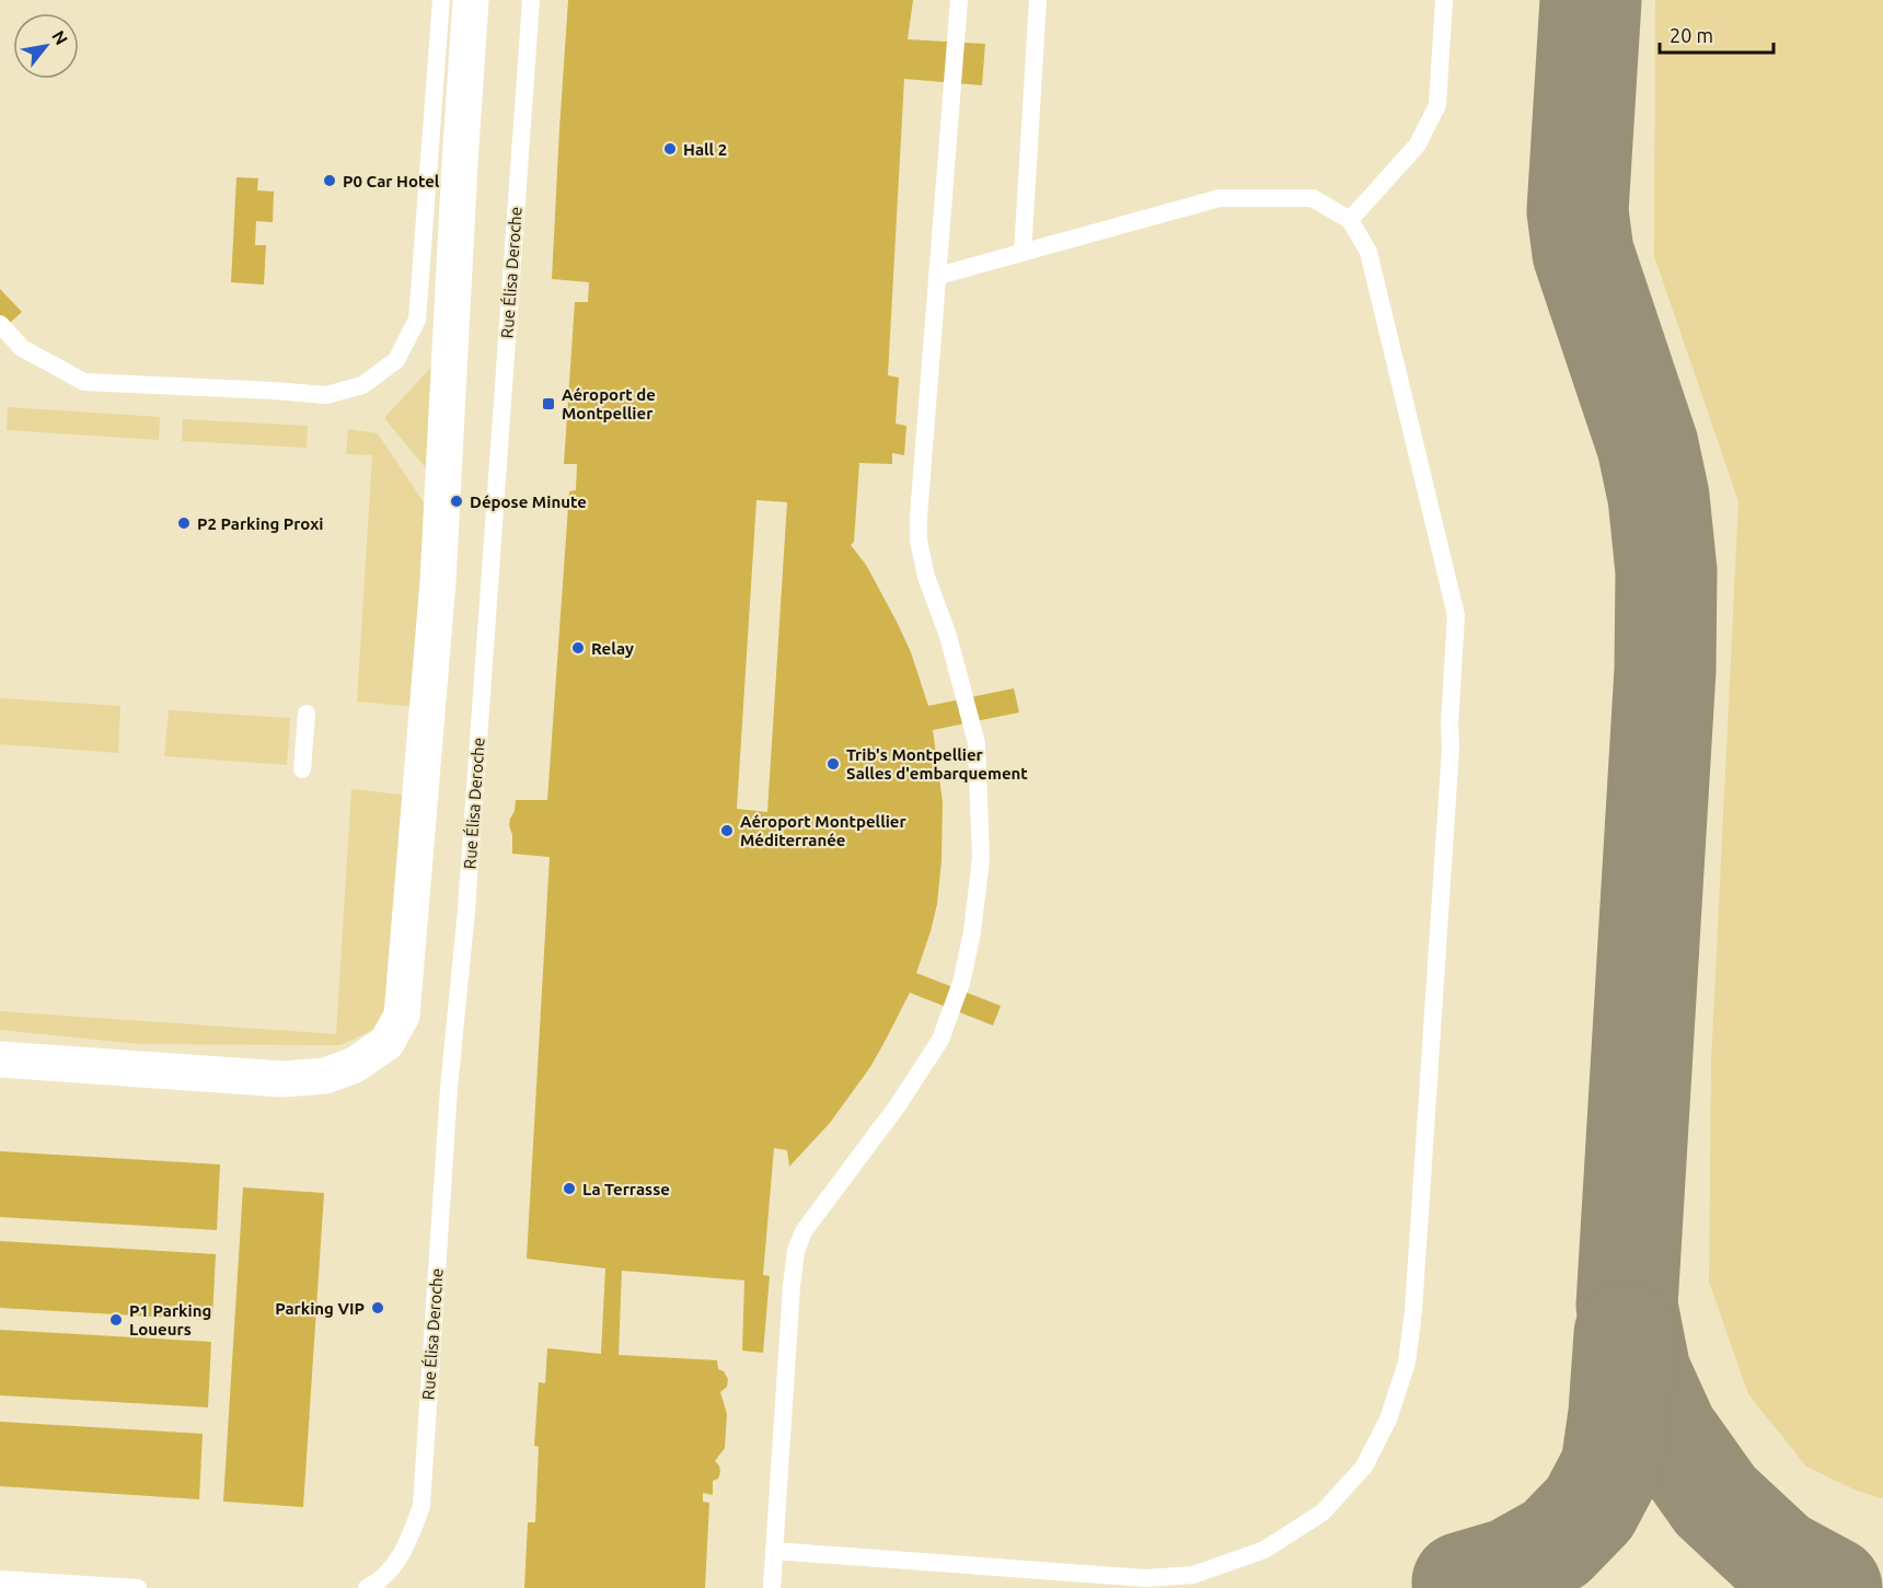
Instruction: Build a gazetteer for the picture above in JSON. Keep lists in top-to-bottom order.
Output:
{
  "streets": {
    "lane": ["Rue Élisa Deroche"]
  },
  "places": {
    "other": [
      "Hall 2",
      "P0 Car Hotel",
      "Dépose Minute",
      "P2 Parking Proxi",
      "Relay",
      "Trib's Montpellier Salles d'embarquement",
      "Aéroport Montpellier Méditerranée",
      "La Terrasse",
      "Parking VIP",
      "P1 Parking Loueurs"
    ],
    "transit": ["Aéroport de Montpellier"]
  },
  "scale_bar": "20 m",
  "north": "top right"
}
